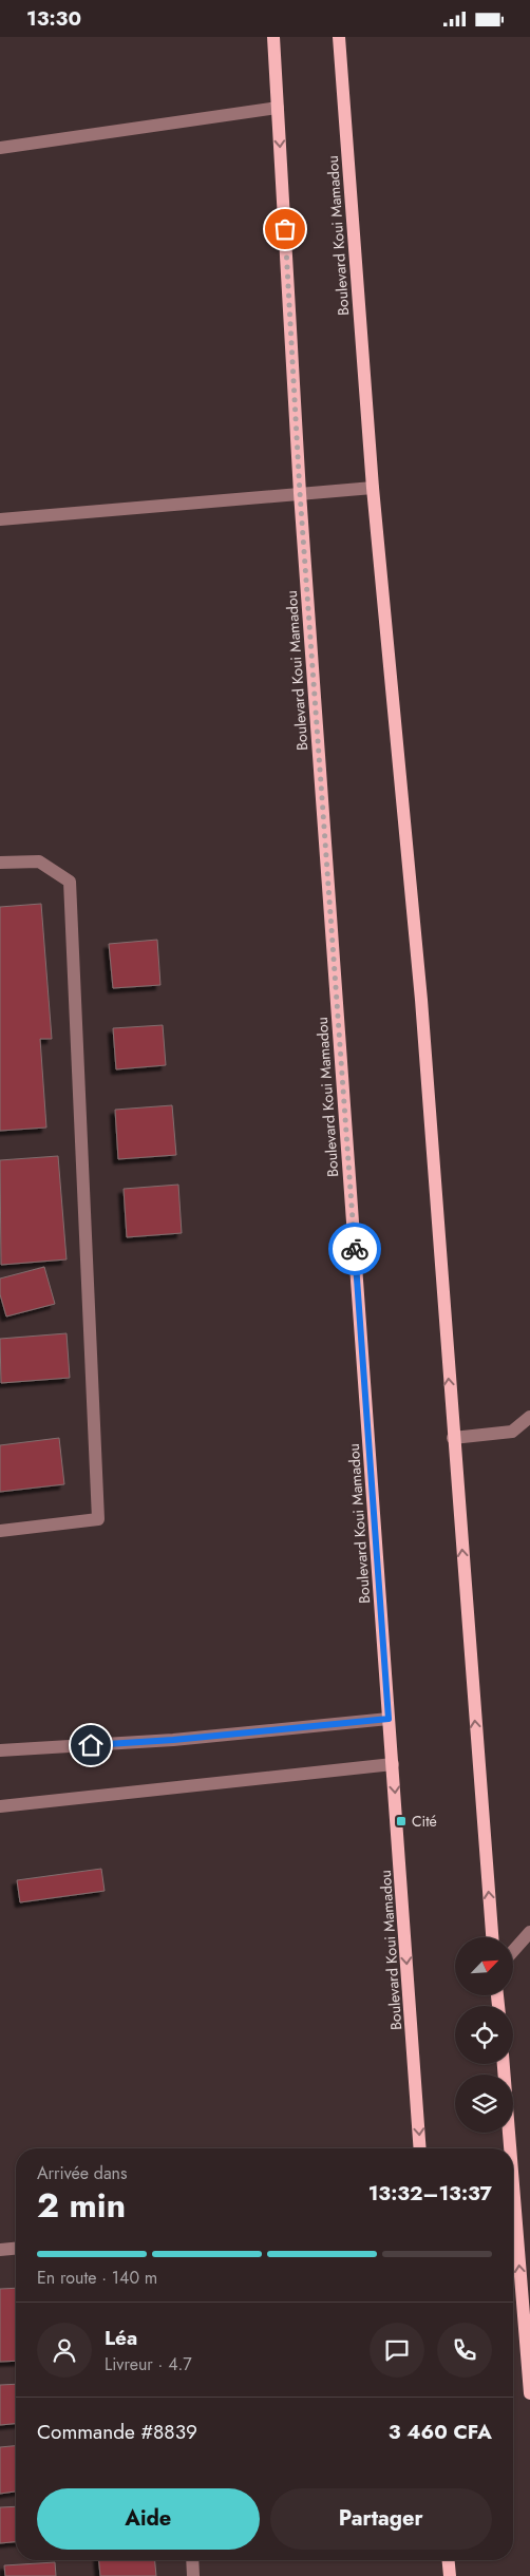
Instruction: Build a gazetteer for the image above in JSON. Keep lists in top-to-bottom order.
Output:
{
  "streets": {
    "main road": ["Boulevard Koui Mamadou"]
  },
  "places": {
    "transit": ["Cité"]
  },
  "north": "top right",
  "page": {
    "status": "13:30",
    "heading": ["2 min", "Arrivée dans", "13:32–13:37"],
    "panel": [
      "Léa",
      "Livreur · 4.7",
      "Commande #8839",
      "3 460 CFA"
    ],
    "bar": "En route · 140 m",
    "buttons": ["Aide", "Partager"]
  }
}
